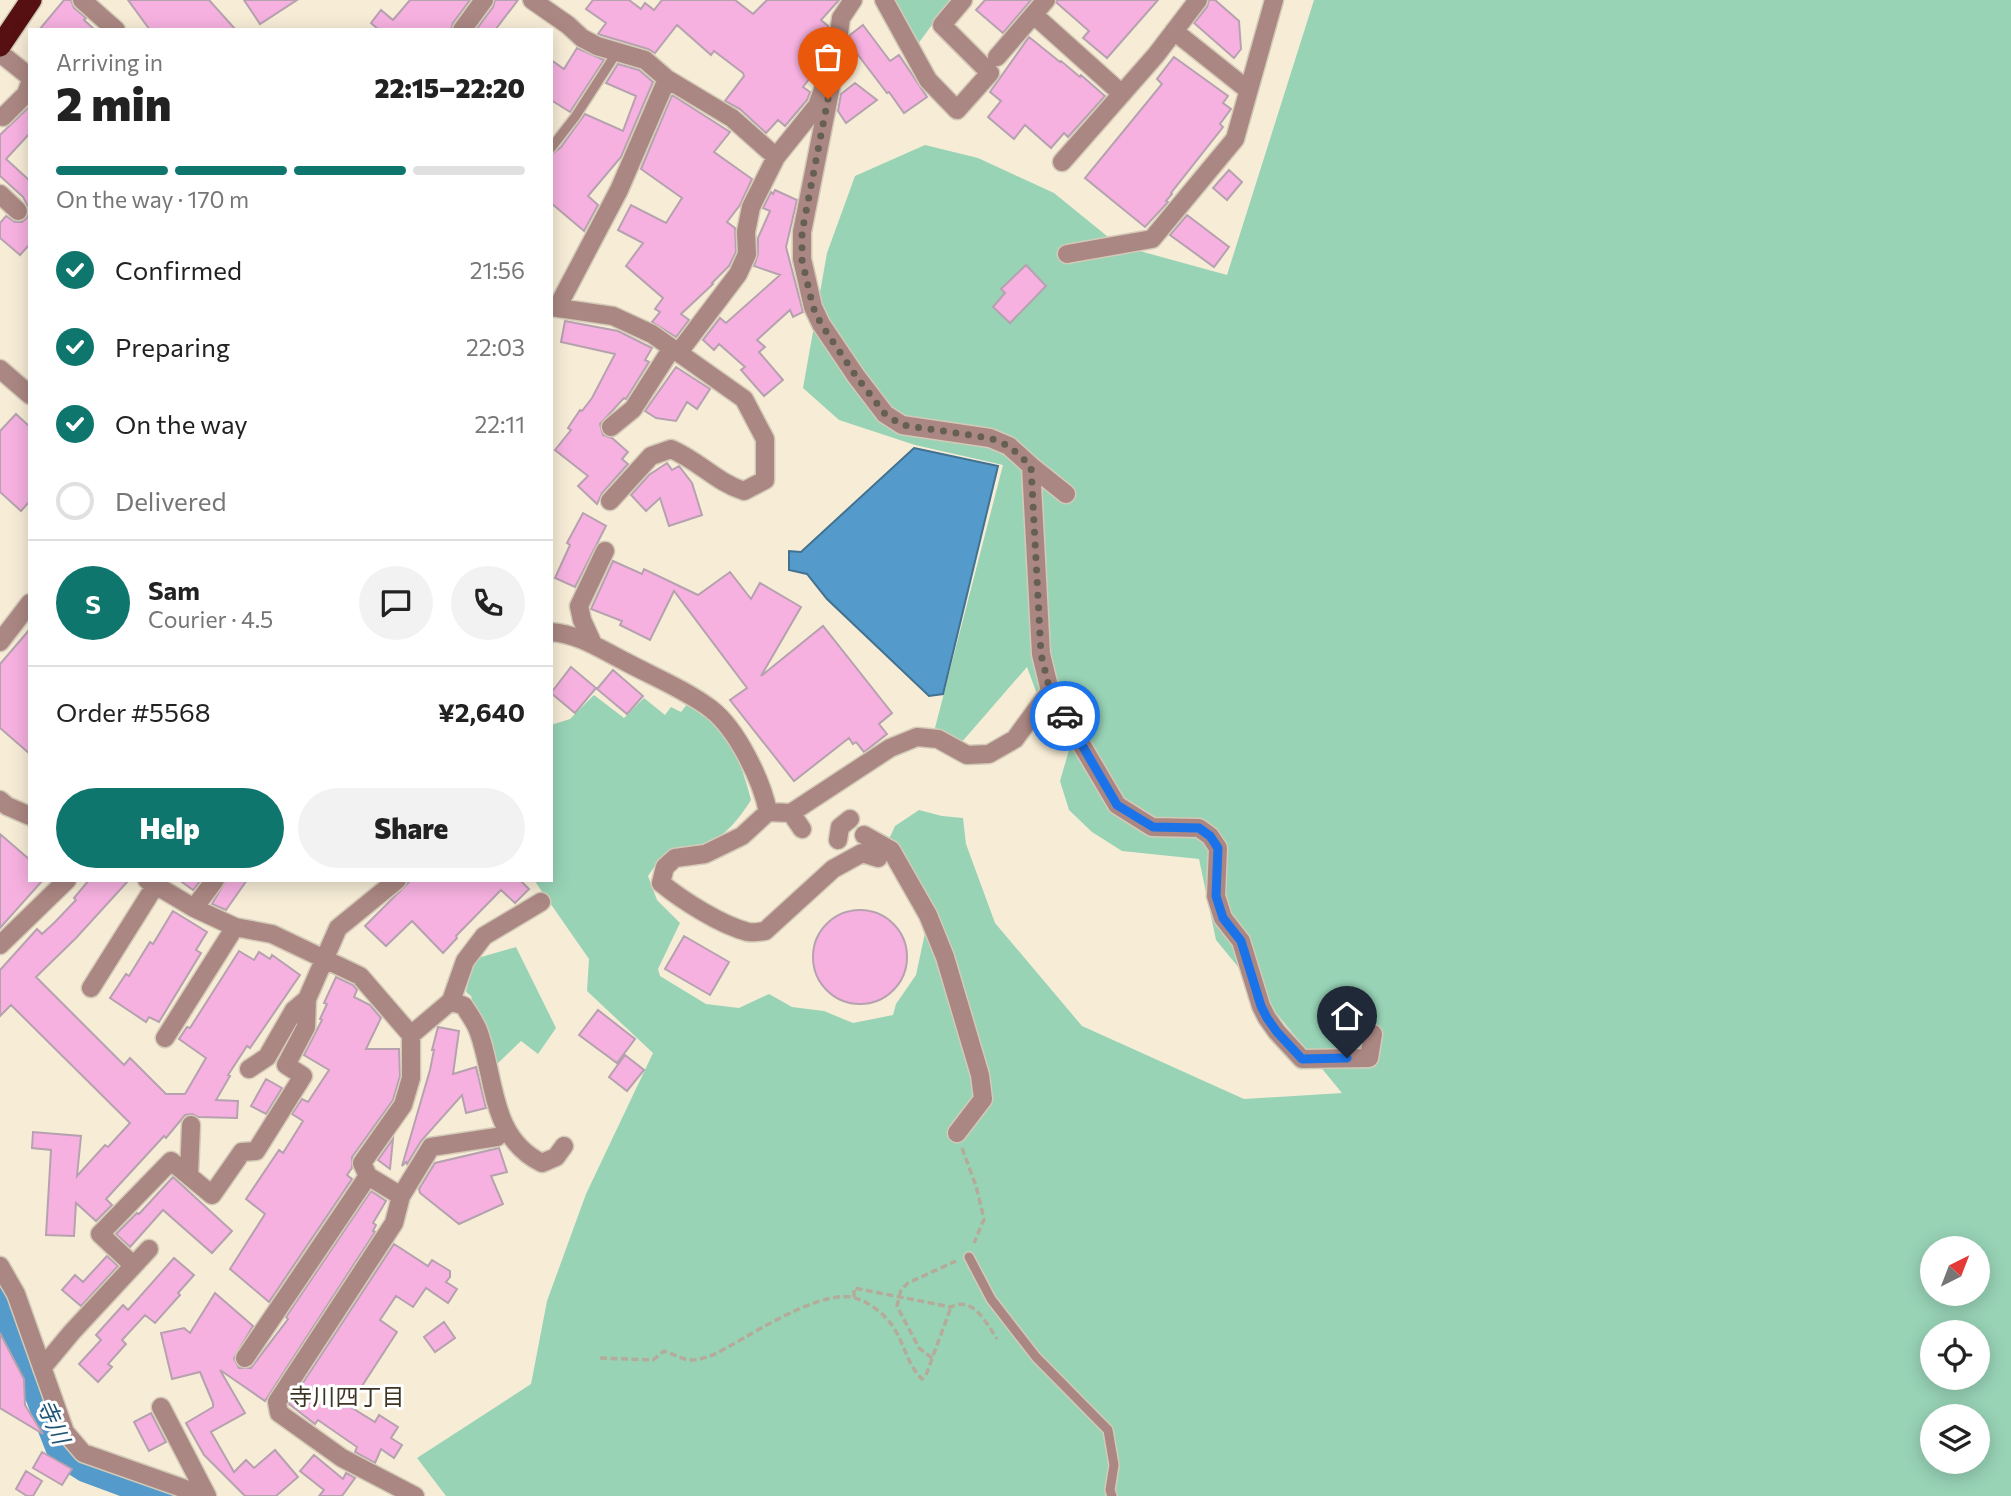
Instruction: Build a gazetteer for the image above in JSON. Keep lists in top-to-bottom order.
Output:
{
  "districts": ["寺川四丁目"],
  "water": ["寺川"],
  "north": "top right",
  "page": {
    "heading": ["2 min", "Arriving in", "22:15–22:20"],
    "panel": [
      "Sam",
      "Courier · 4.5",
      "Order #5568",
      "¥2,640"
    ],
    "bar": "On the way · 170 m",
    "list": [
      ["Confirmed", "21:56"],
      ["Preparing", "22:03"],
      ["On the way", "22:11"],
      "Delivered"
    ],
    "round": "S",
    "buttons": ["Help", "Share"]
  }
}
